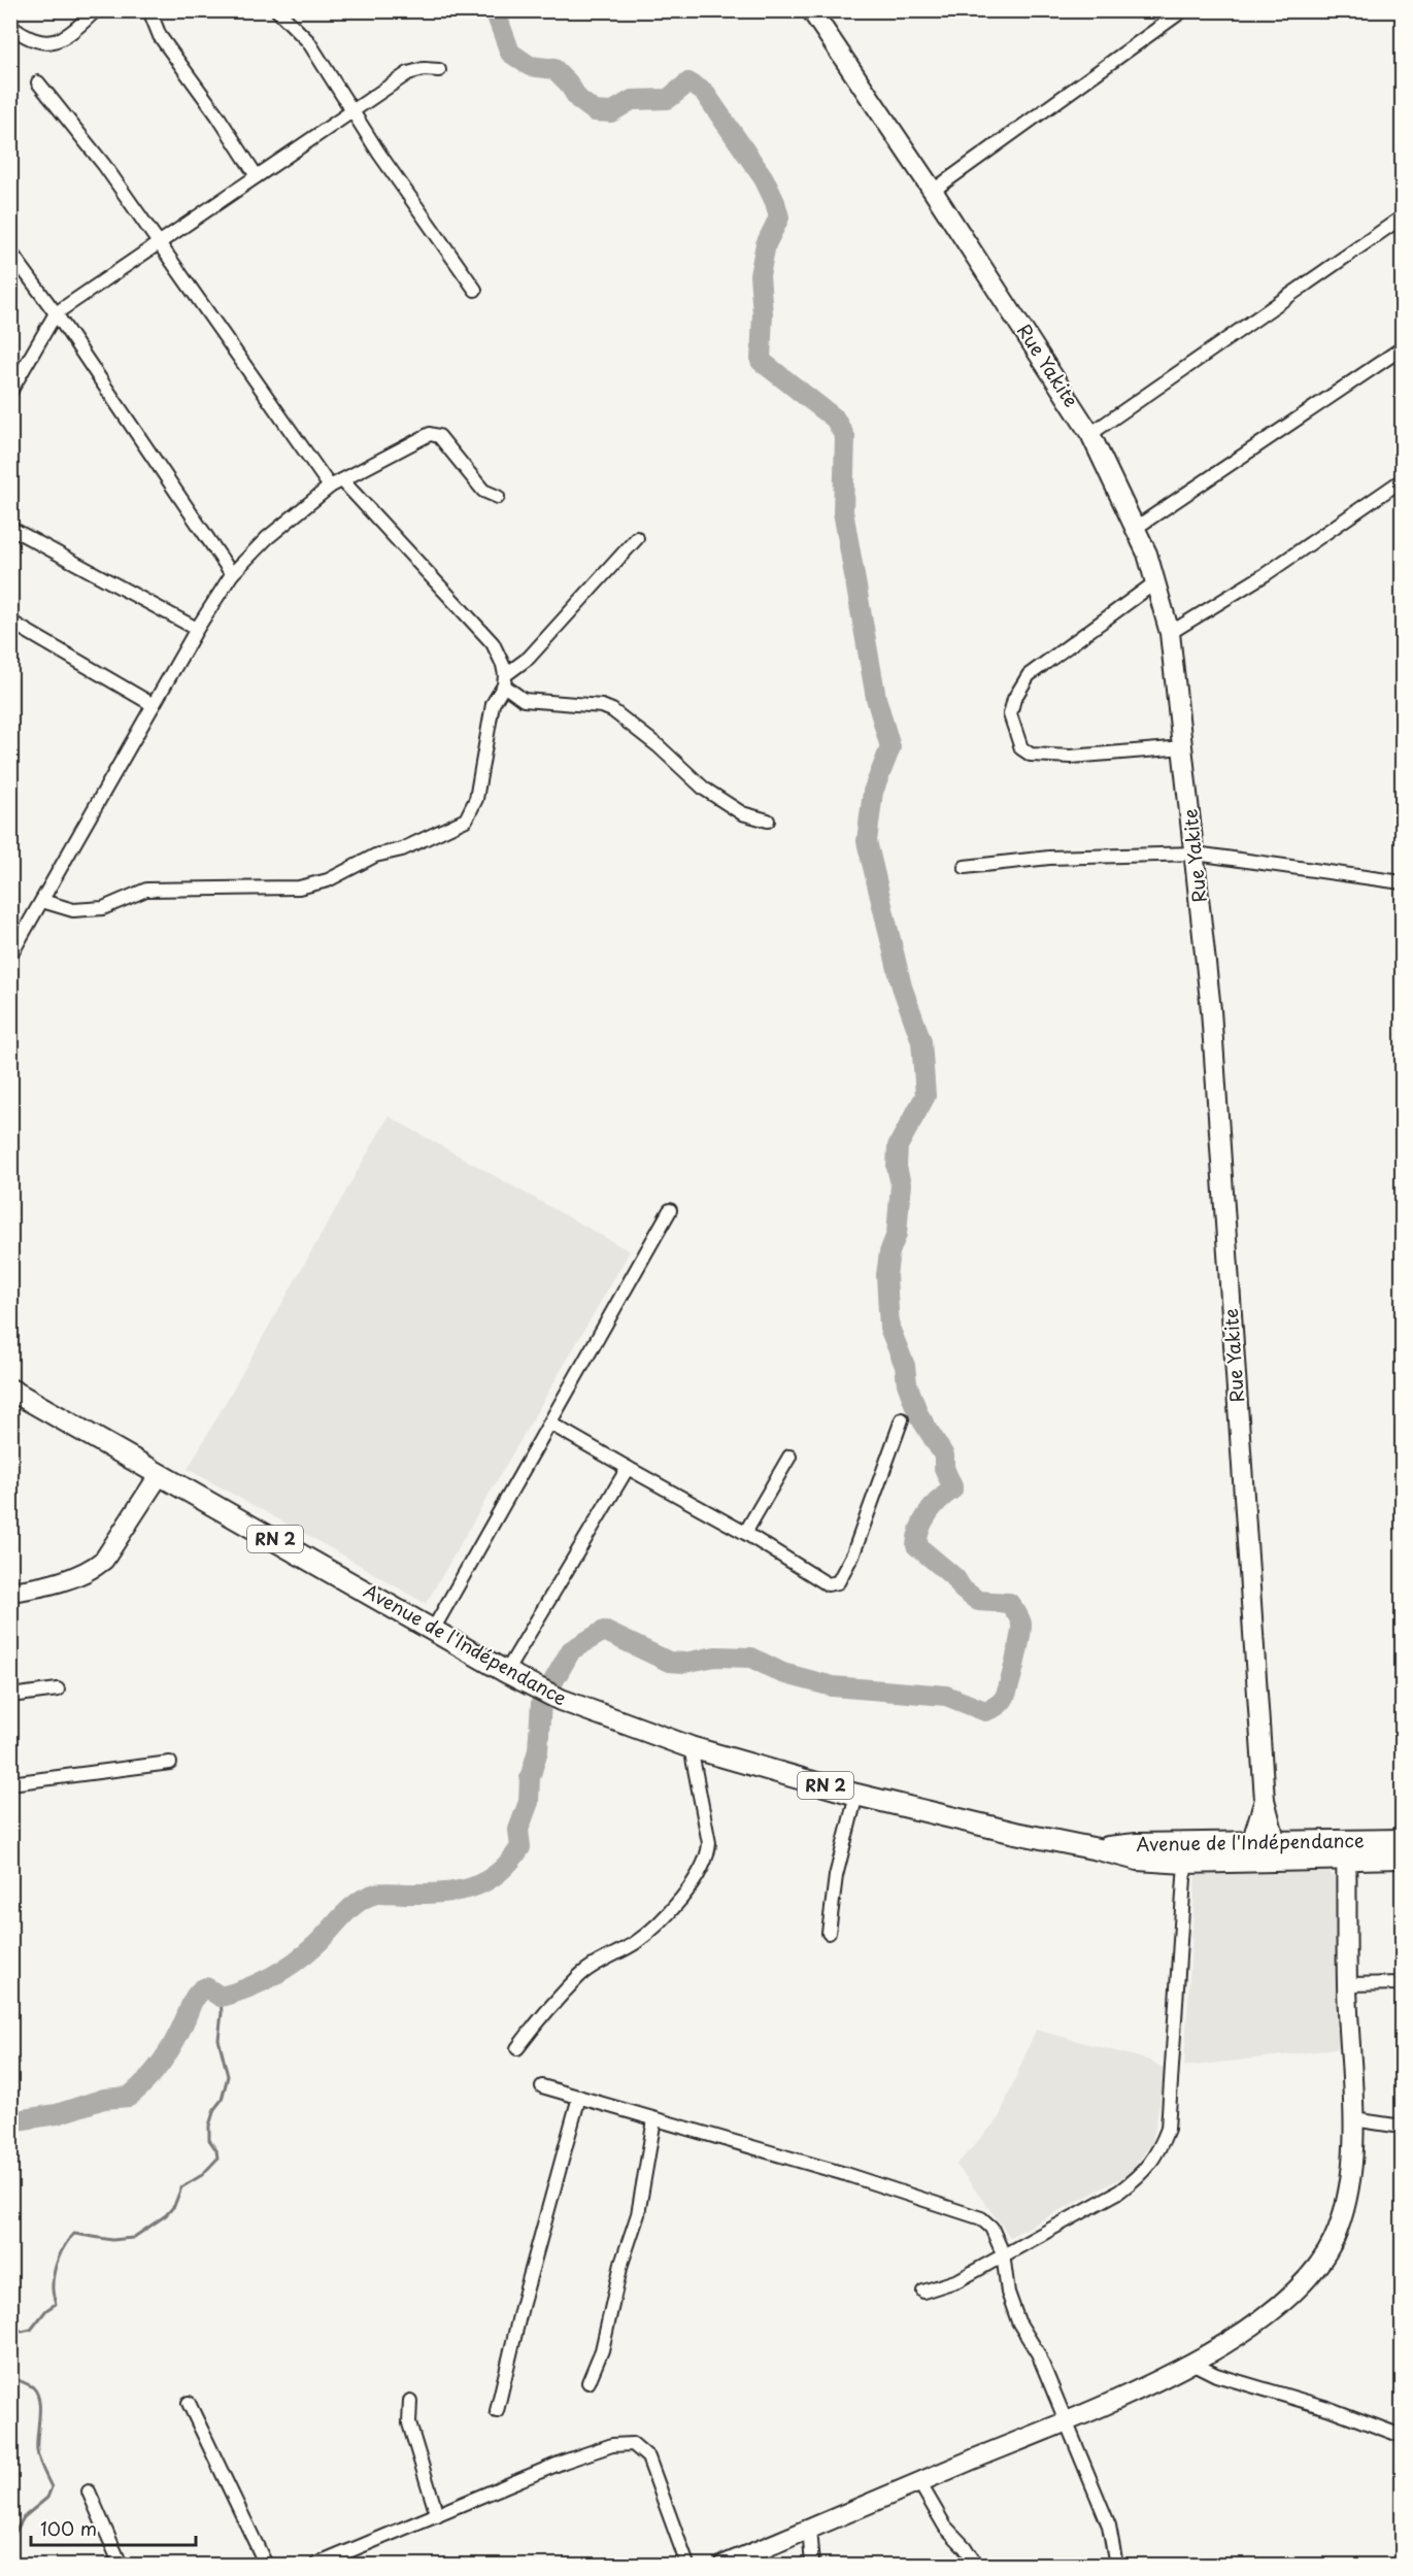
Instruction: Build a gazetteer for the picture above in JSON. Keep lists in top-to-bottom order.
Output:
{
  "streets": {
    "main road": ["Rue Yakite", "RN 2", "Avenue de l'Indépendance"]
  },
  "crossings": [
    ["Rue Yakite", "Avenue de l'Indépendance"]
  ],
  "scale_bar": "100 m"
}
